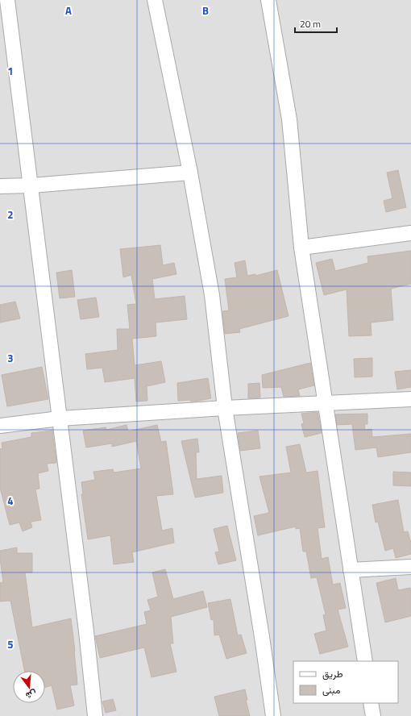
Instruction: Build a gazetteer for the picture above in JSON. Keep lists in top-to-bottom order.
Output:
{
  "legend": ["طريق", "مبنى"],
  "scale_bar": "20 m",
  "north": "bottom",
  "grid": {
    "columns": ["A", "B"],
    "rows": [
      "1",
      "2",
      "3",
      "4",
      "5"
    ]
  }
}
